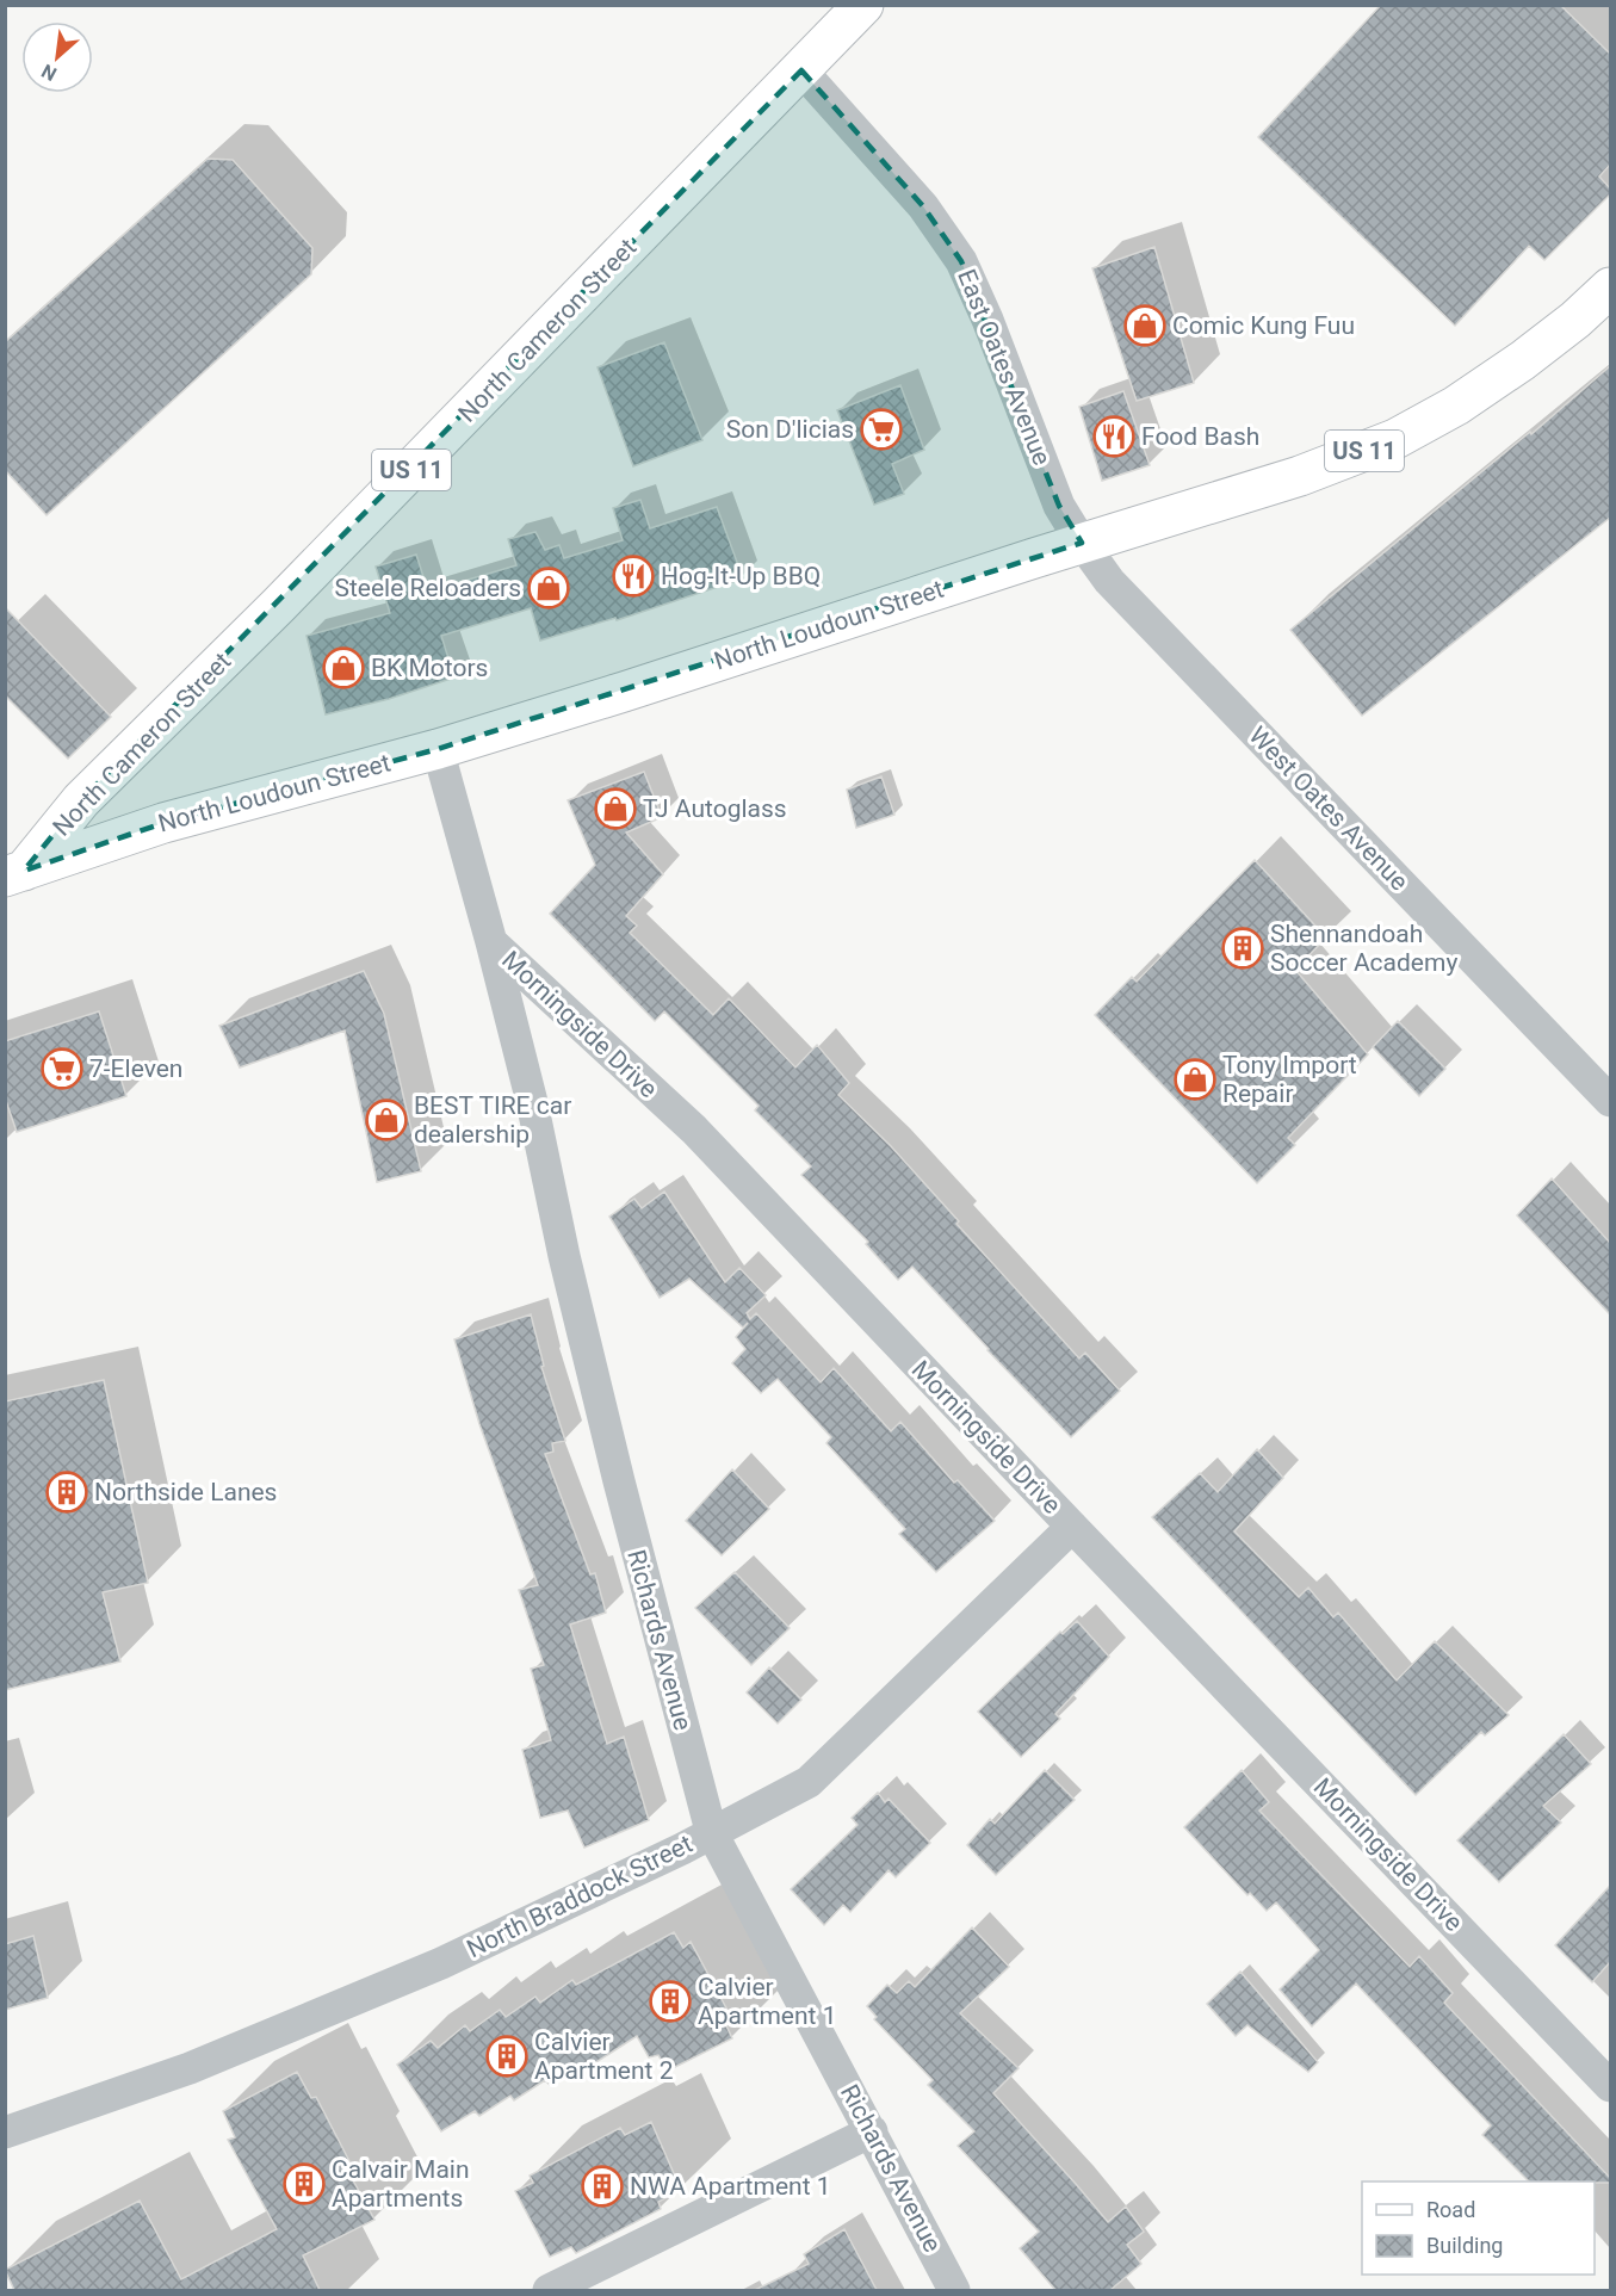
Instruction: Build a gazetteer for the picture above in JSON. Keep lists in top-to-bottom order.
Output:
{
  "streets": {
    "main road": ["North Cameron Street", "US 11", "North Loudoun Street"],
    "street": [
      "East Oates Avenue",
      "West Oates Avenue",
      "Morningside Drive",
      "Richards Avenue",
      "North Braddock Street"
    ]
  },
  "crossings": [
    ["North Cameron Street", "East Oates Avenue"],
    ["North Cameron Street", "North Loudoun Street"],
    ["East Oates Avenue", "North Loudoun Street"],
    ["East Oates Avenue", "West Oates Avenue"],
    ["North Loudoun Street", "West Oates Avenue"],
    ["North Loudoun Street", "Morningside Drive"],
    ["Morningside Drive", "Richards Avenue"],
    ["Morningside Drive", "North Braddock Street"],
    ["Richards Avenue", "North Braddock Street"]
  ],
  "places": {
    "shop": [
      "Comic Kung Fuu",
      "Steele Reloaders",
      "BK Motors",
      "TJ Autoglass",
      "Tony Import Repair",
      "BEST TIRE car dealership"
    ],
    "supermarket": ["Son D'licias", "7-Eleven"],
    "restaurant": ["Food Bash", "Hog-It-Up BBQ"],
    "building": [
      "Shennandoah Soccer Academy",
      "Northside Lanes",
      "Calvier Apartment 1",
      "Calvier Apartment 2",
      "Calvair Main Apartments",
      "NWA Apartment 1"
    ]
  },
  "legend": ["Road", "Building"],
  "north": "bottom left"
}
